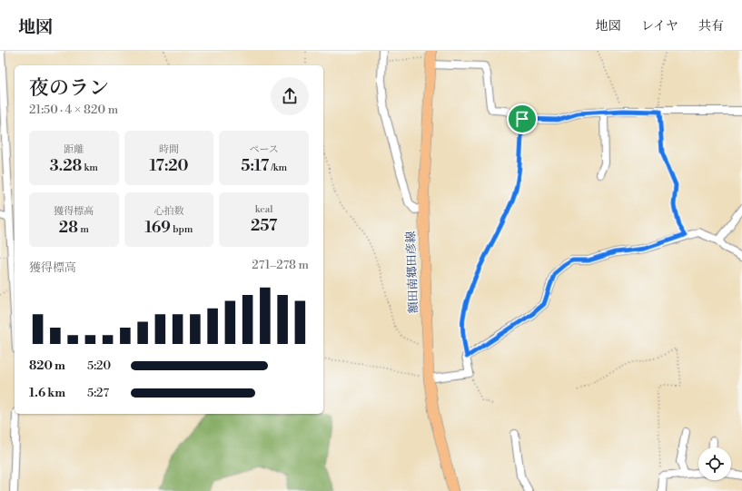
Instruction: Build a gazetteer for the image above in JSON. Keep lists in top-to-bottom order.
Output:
{
  "streets": {
    "main road": ["額田南郷田彦線"]
  },
  "page": {
    "header": "地図",
    "nav": ["地図", "レイヤ", "共有"],
    "heading": ["夜のラン", "21:50 · 4 × 820 m"],
    "stats": [
      ["距離", "3.28 km"],
      ["時間", "17:20"],
      ["ペース", "5:17 /km"],
      ["獲得標高", "28 m"],
      ["心拍数", "169 bpm"],
      ["kcal", "257"]
    ],
    "chart": ["獲得標高", "271–278 m"],
    "list": [
      {
        "name": "820 m",
        "note": "5:20"
      },
      {
        "name": "1.6 km",
        "note": "5:27"
      }
    ]
  }
}
